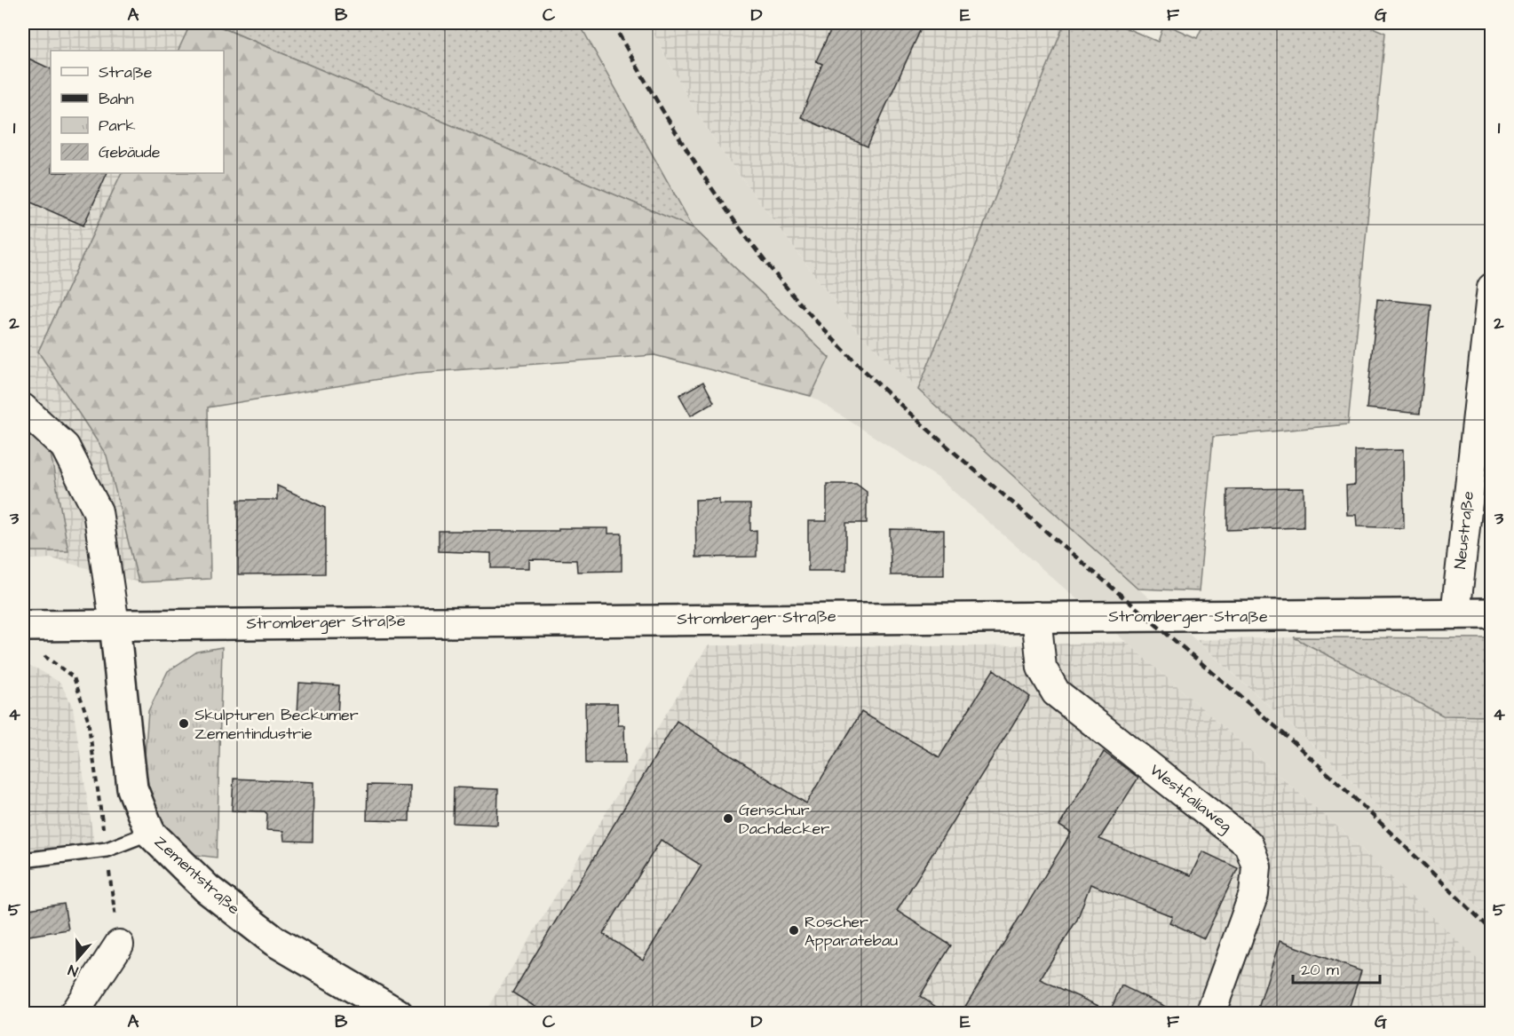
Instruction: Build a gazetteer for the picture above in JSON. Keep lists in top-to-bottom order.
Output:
{
  "streets": {
    "main road": ["Stromberger Straße", "Zementstraße"],
    "street": ["Neustraße", "Westfaliaweg"]
  },
  "crossings": [
    ["Neustraße", "Stromberger Straße"],
    ["Stromberger Straße", "Westfaliaweg"],
    ["Stromberger Straße", "Zementstraße"]
  ],
  "places": ["Skulpturen Beckumer Zementindustrie", "Genschur Dachdecker", "Roscher Apparatebau"],
  "legend": [
    "Straße",
    "Bahn",
    "Park",
    "Gebäude"
  ],
  "scale_bar": "20 m",
  "north": "bottom",
  "grid": {
    "columns": [
      "A",
      "B",
      "C",
      "D",
      "E",
      "F",
      "G"
    ],
    "rows": [
      "1",
      "2",
      "3",
      "4",
      "5"
    ]
  }
}
